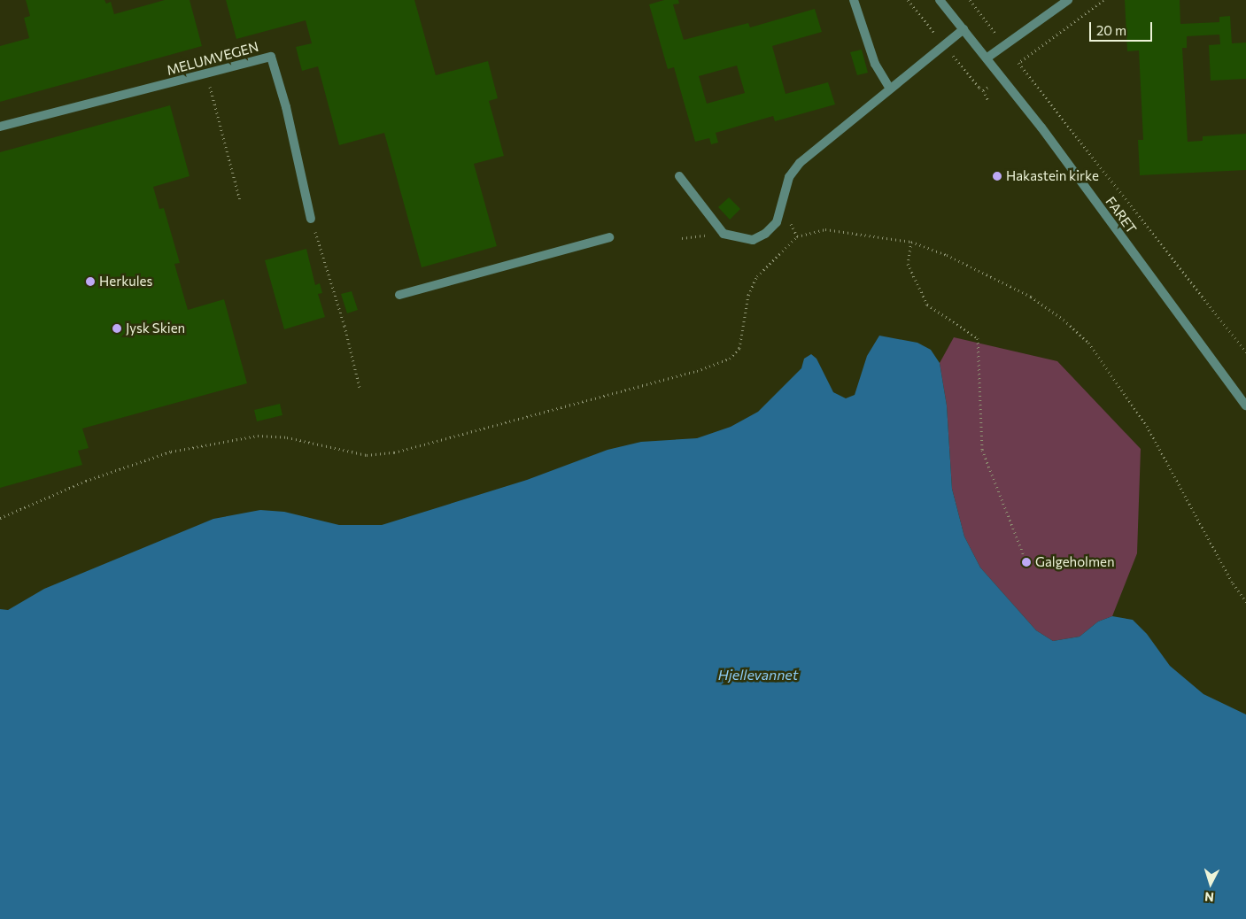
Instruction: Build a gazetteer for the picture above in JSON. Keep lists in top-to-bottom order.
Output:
{
  "streets": {
    "street": ["MELUMVEGEN", "FARET"]
  },
  "water": ["Hjellevannet"],
  "places": [
    "Hakastein kirke",
    "Herkules",
    "Jysk Skien",
    "Galgeholmen"
  ],
  "scale_bar": "20 m",
  "north": "bottom"
}
